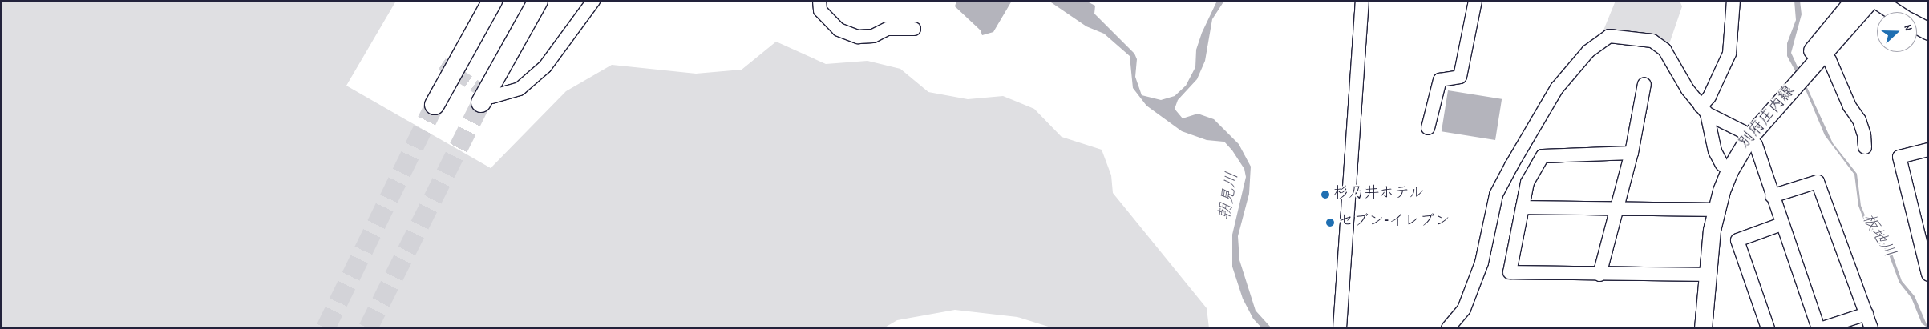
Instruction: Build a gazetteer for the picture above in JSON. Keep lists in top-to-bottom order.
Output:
{
  "streets": {
    "main road": ["別府庄内線"]
  },
  "water": ["朝見川", "板地川"],
  "places": ["杉乃井ホテル", "セブン-イレブン"],
  "north": "right"
}
